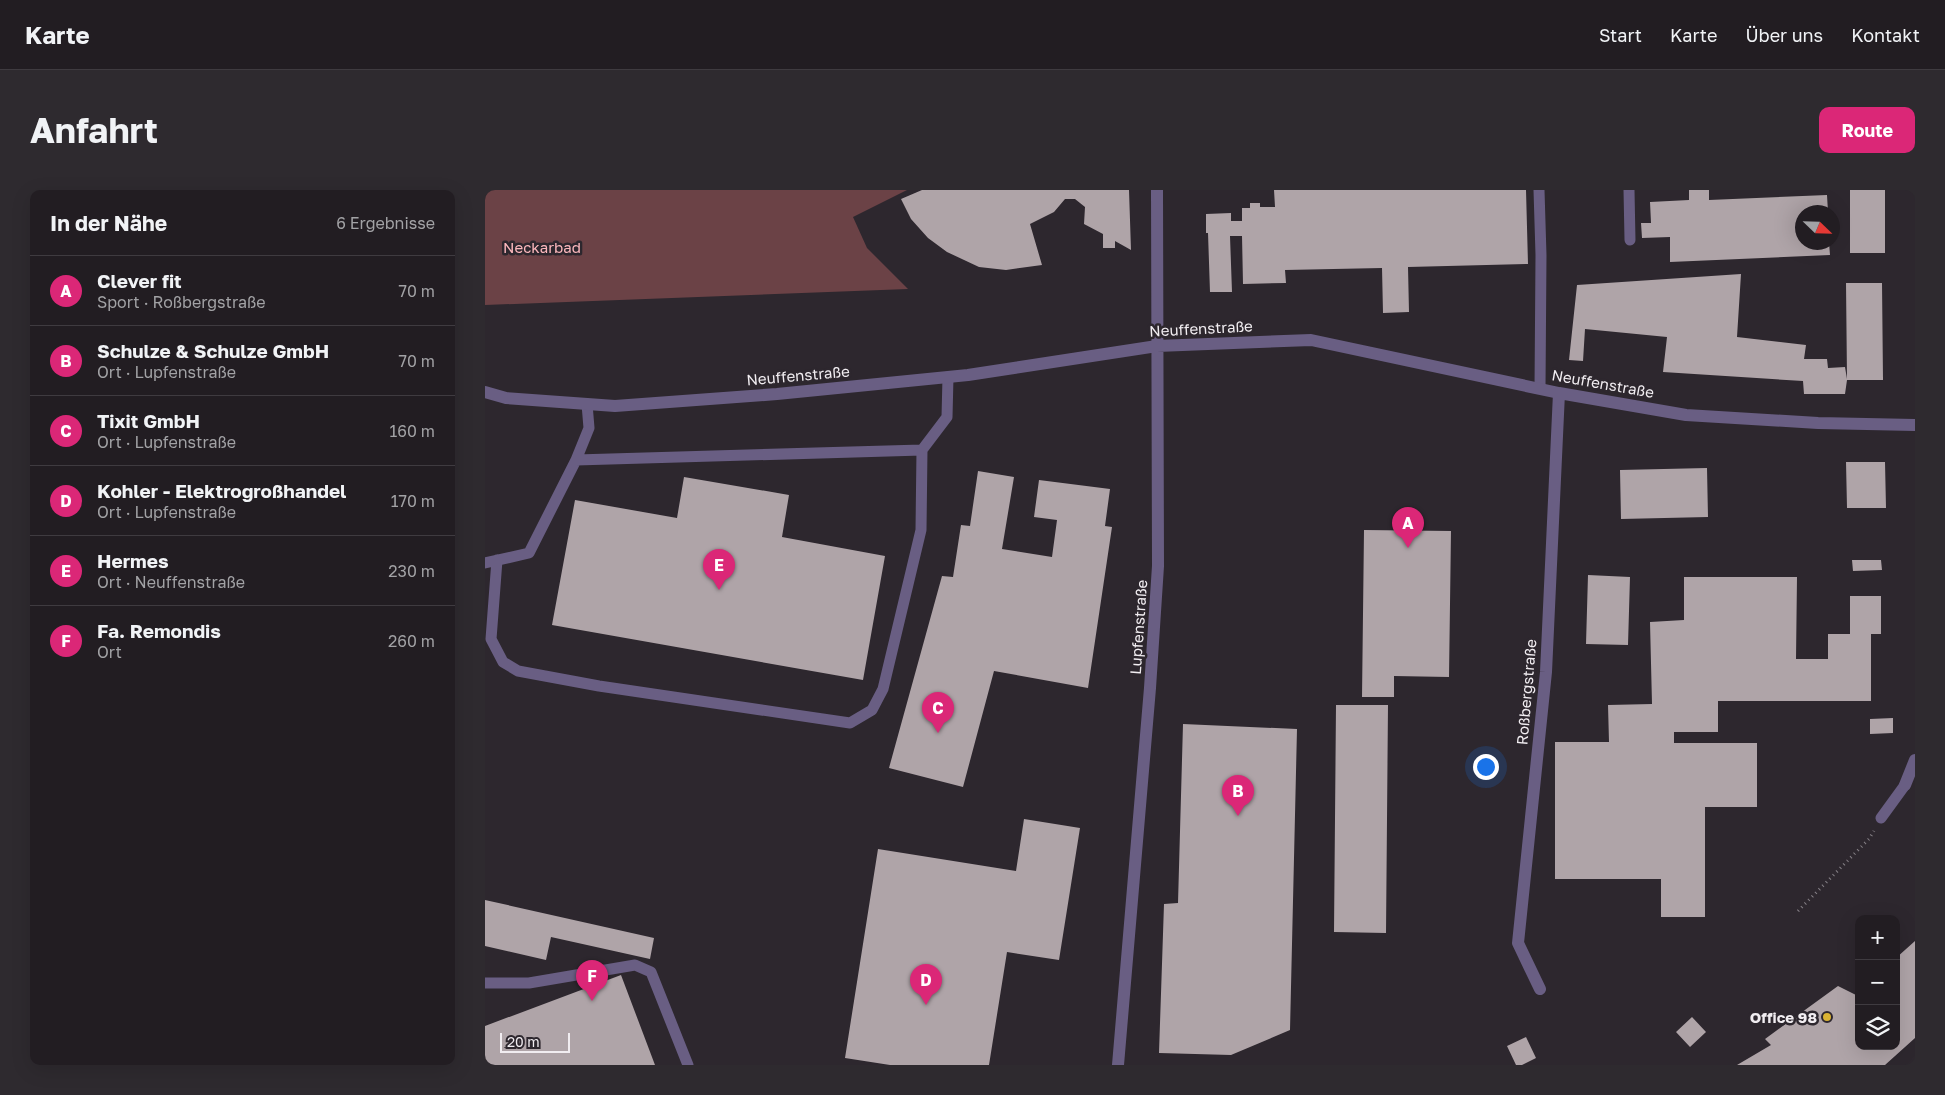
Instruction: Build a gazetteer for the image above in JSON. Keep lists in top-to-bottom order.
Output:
{
  "streets": {
    "street": ["Neuffenstraße", "Lupfenstraße", "Roßbergstraße"]
  },
  "crossings": [
    ["Neuffenstraße", "Lupfenstraße"],
    ["Neuffenstraße", "Roßbergstraße"]
  ],
  "parks": ["Neckarbad"],
  "places": ["Office 98"],
  "scale_bar": "20 m",
  "north": "bottom right",
  "page": {
    "header": "Karte",
    "nav": [
      "Start",
      "Karte",
      "Über uns",
      "Kontakt"
    ],
    "buttons": "Route",
    "title": "Anfahrt",
    "heading": ["In der Nähe", "6 Ergebnisse"],
    "list": [
      {
        "mark": "A",
        "name": "Clever fit",
        "note": "Sport · Roßbergstraße",
        "value": "70 m"
      },
      {
        "mark": "B",
        "name": "Schulze & Schulze GmbH",
        "note": "Ort · Lupfenstraße",
        "value": "70 m"
      },
      {
        "mark": "C",
        "name": "Tixit GmbH",
        "note": "Ort · Lupfenstraße",
        "value": "160 m"
      },
      {
        "mark": "D",
        "name": "Kohler - Elektrogroßhandel",
        "note": "Ort · Lupfenstraße",
        "value": "170 m"
      },
      {
        "mark": "E",
        "name": "Hermes",
        "note": "Ort · Neuffenstraße",
        "value": "230 m"
      },
      {
        "mark": "F",
        "name": "Fa. Remondis",
        "note": "Ort",
        "value": "260 m"
      }
    ],
    "pins": [
      "A",
      "E",
      "C",
      "B",
      "F",
      "D"
    ],
    "map_buttons": ["+", "−"],
    "scale": "20 m"
  }
}
